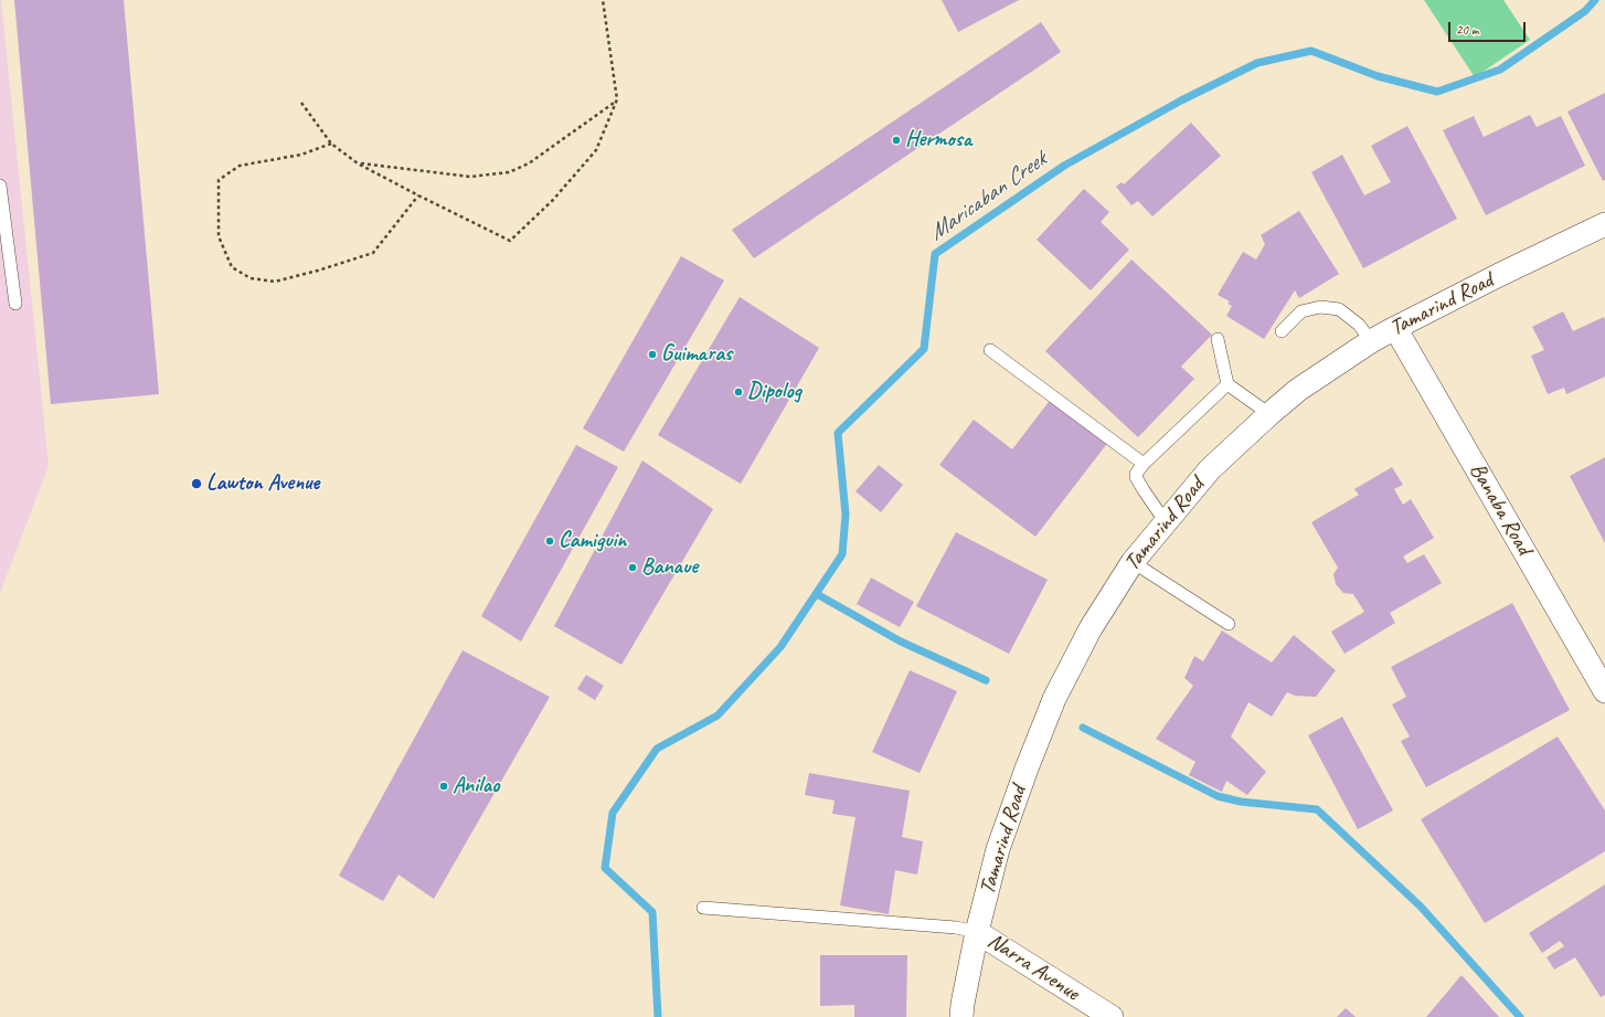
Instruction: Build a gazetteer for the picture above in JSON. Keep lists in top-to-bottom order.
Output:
{
  "streets": {
    "street": ["Tamarind Road", "Banaba Road", "Narra Avenue"]
  },
  "crossings": [
    ["Tamarind Road", "Banaba Road"],
    ["Tamarind Road", "Narra Avenue"]
  ],
  "water": ["Maricaban Creek"],
  "places": [
    "Hermosa",
    "Guimaras",
    "Dipolog",
    "Lawton Avenue",
    "Camiguin",
    "Banaue",
    "Anilao"
  ],
  "scale_bar": "20 m"
}
